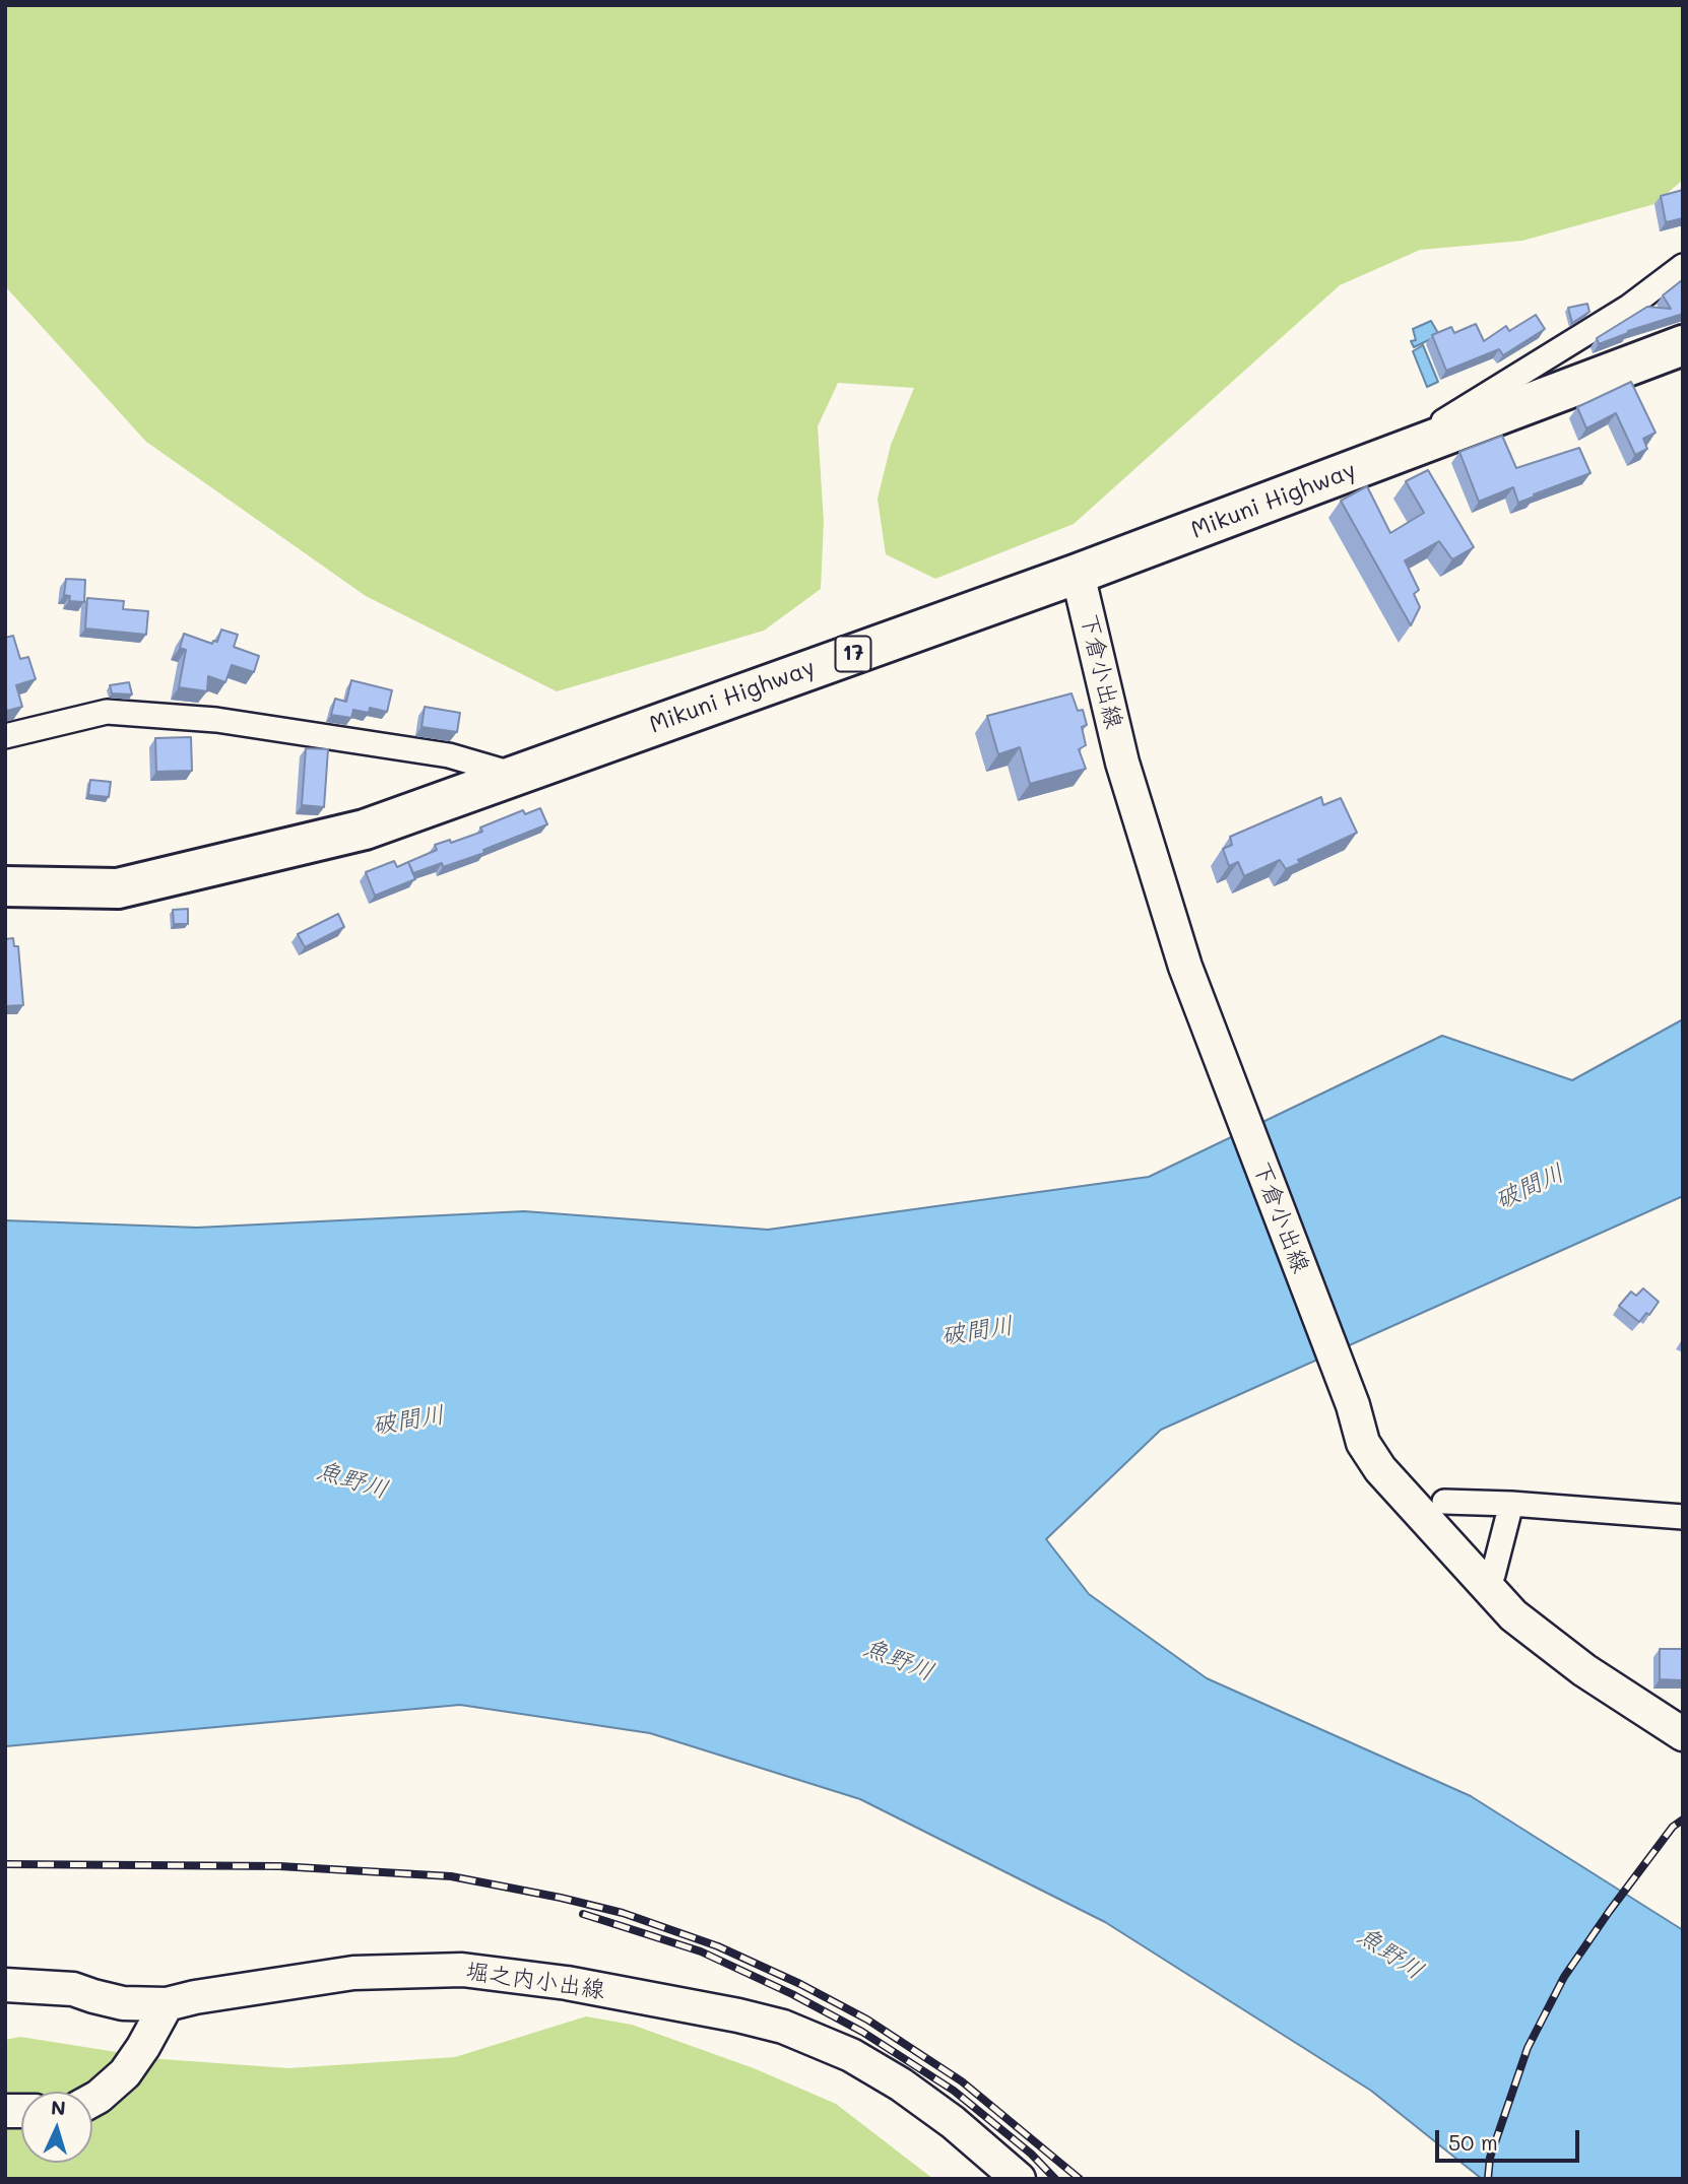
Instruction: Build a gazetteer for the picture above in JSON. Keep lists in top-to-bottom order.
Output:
{
  "streets": {
    "highway": ["Mikuni Highway", "17"],
    "main road": ["下倉小出線", "堀之内小出線"]
  },
  "crossings": [
    ["Mikuni Highway", "下倉小出線"]
  ],
  "water": ["破間川", "魚野川"],
  "scale_bar": "50 m",
  "north": "top"
}
